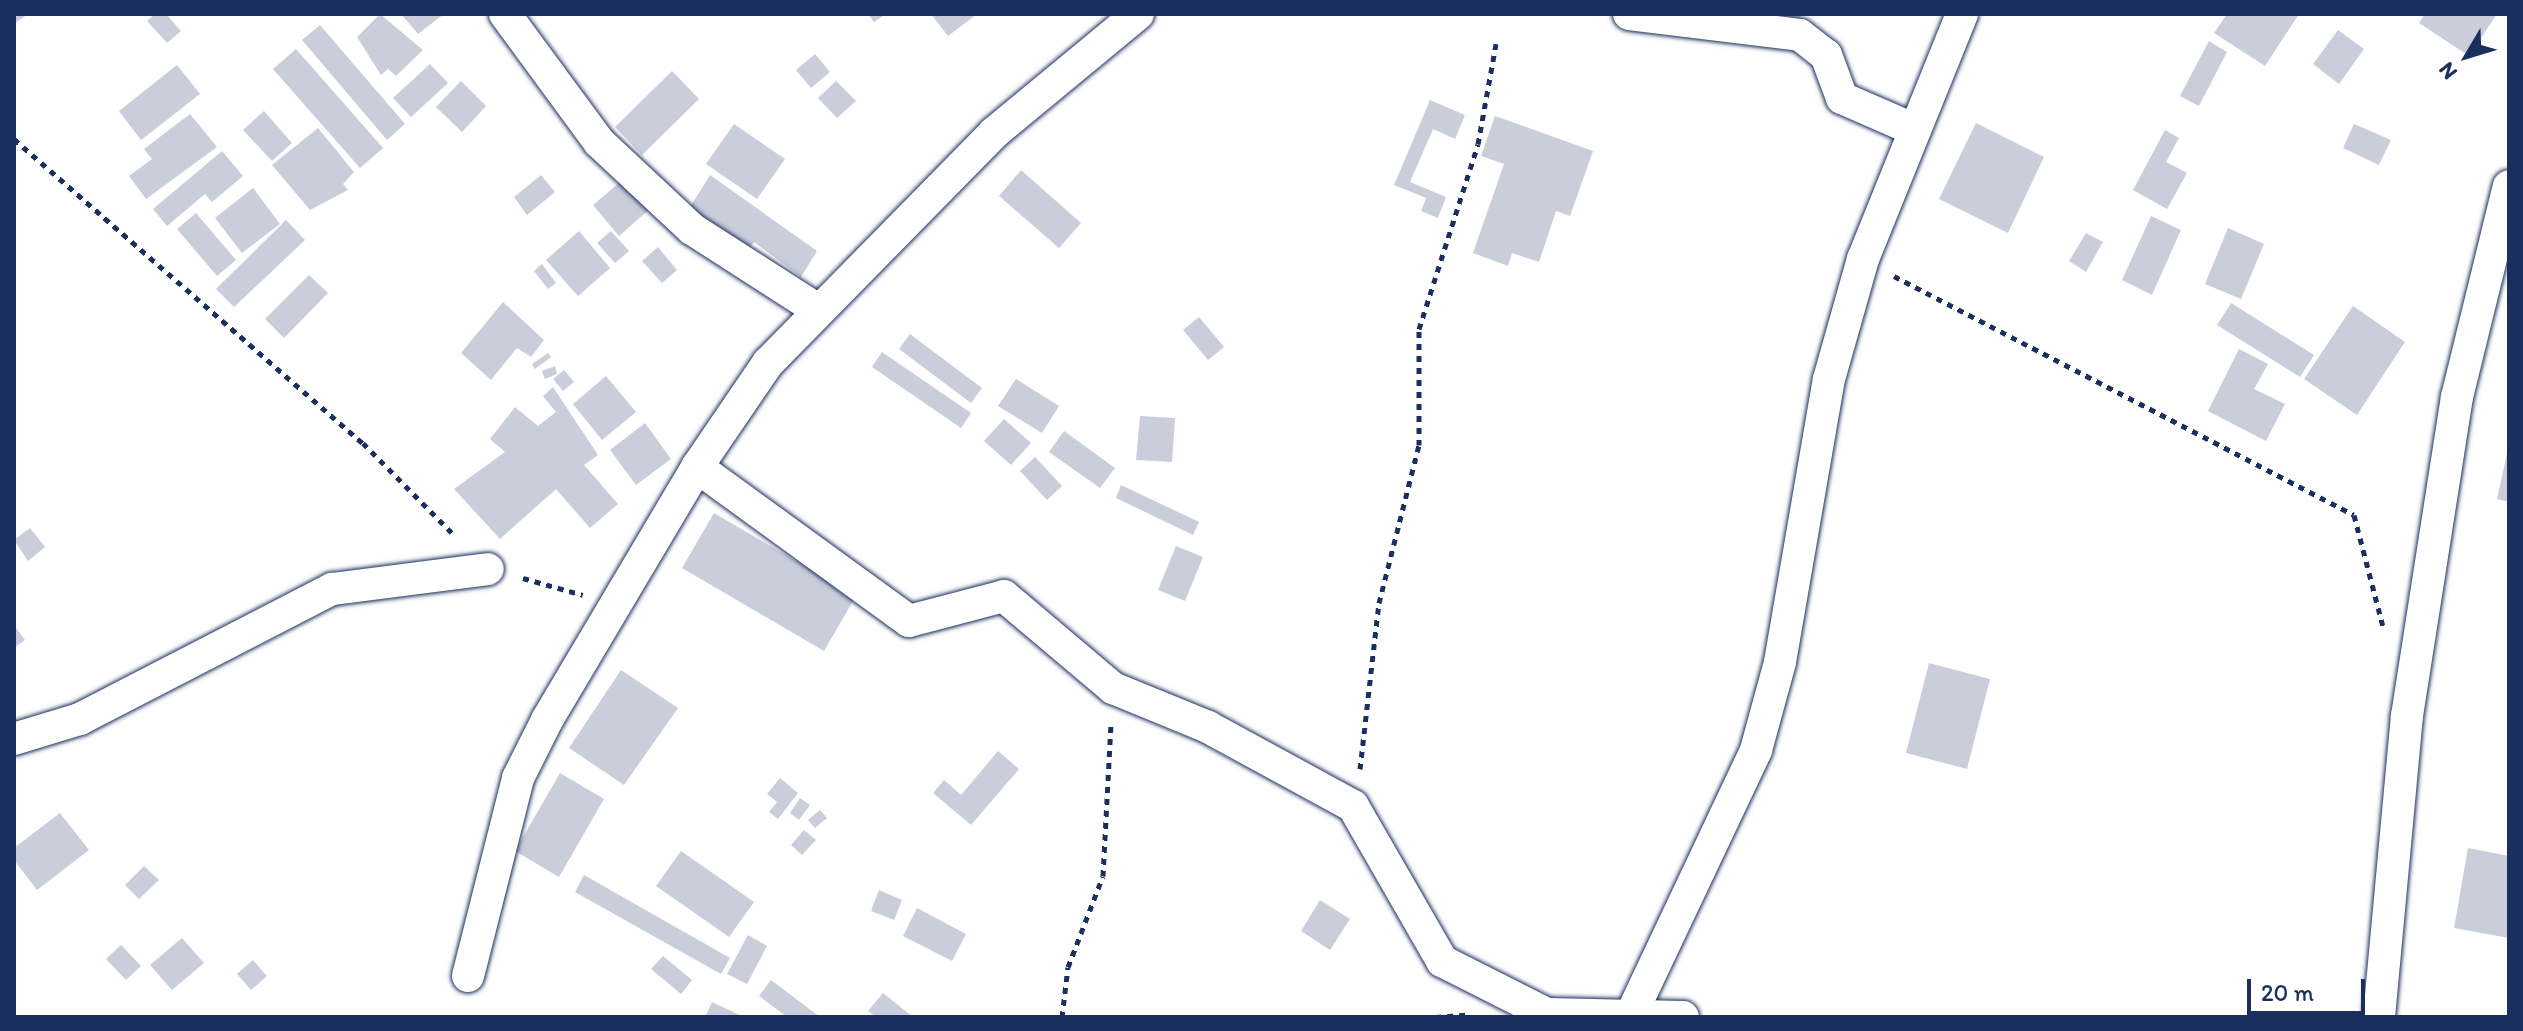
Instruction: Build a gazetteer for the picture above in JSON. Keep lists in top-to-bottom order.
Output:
{
  "scale_bar": "20 m",
  "north": "bottom left"
}
